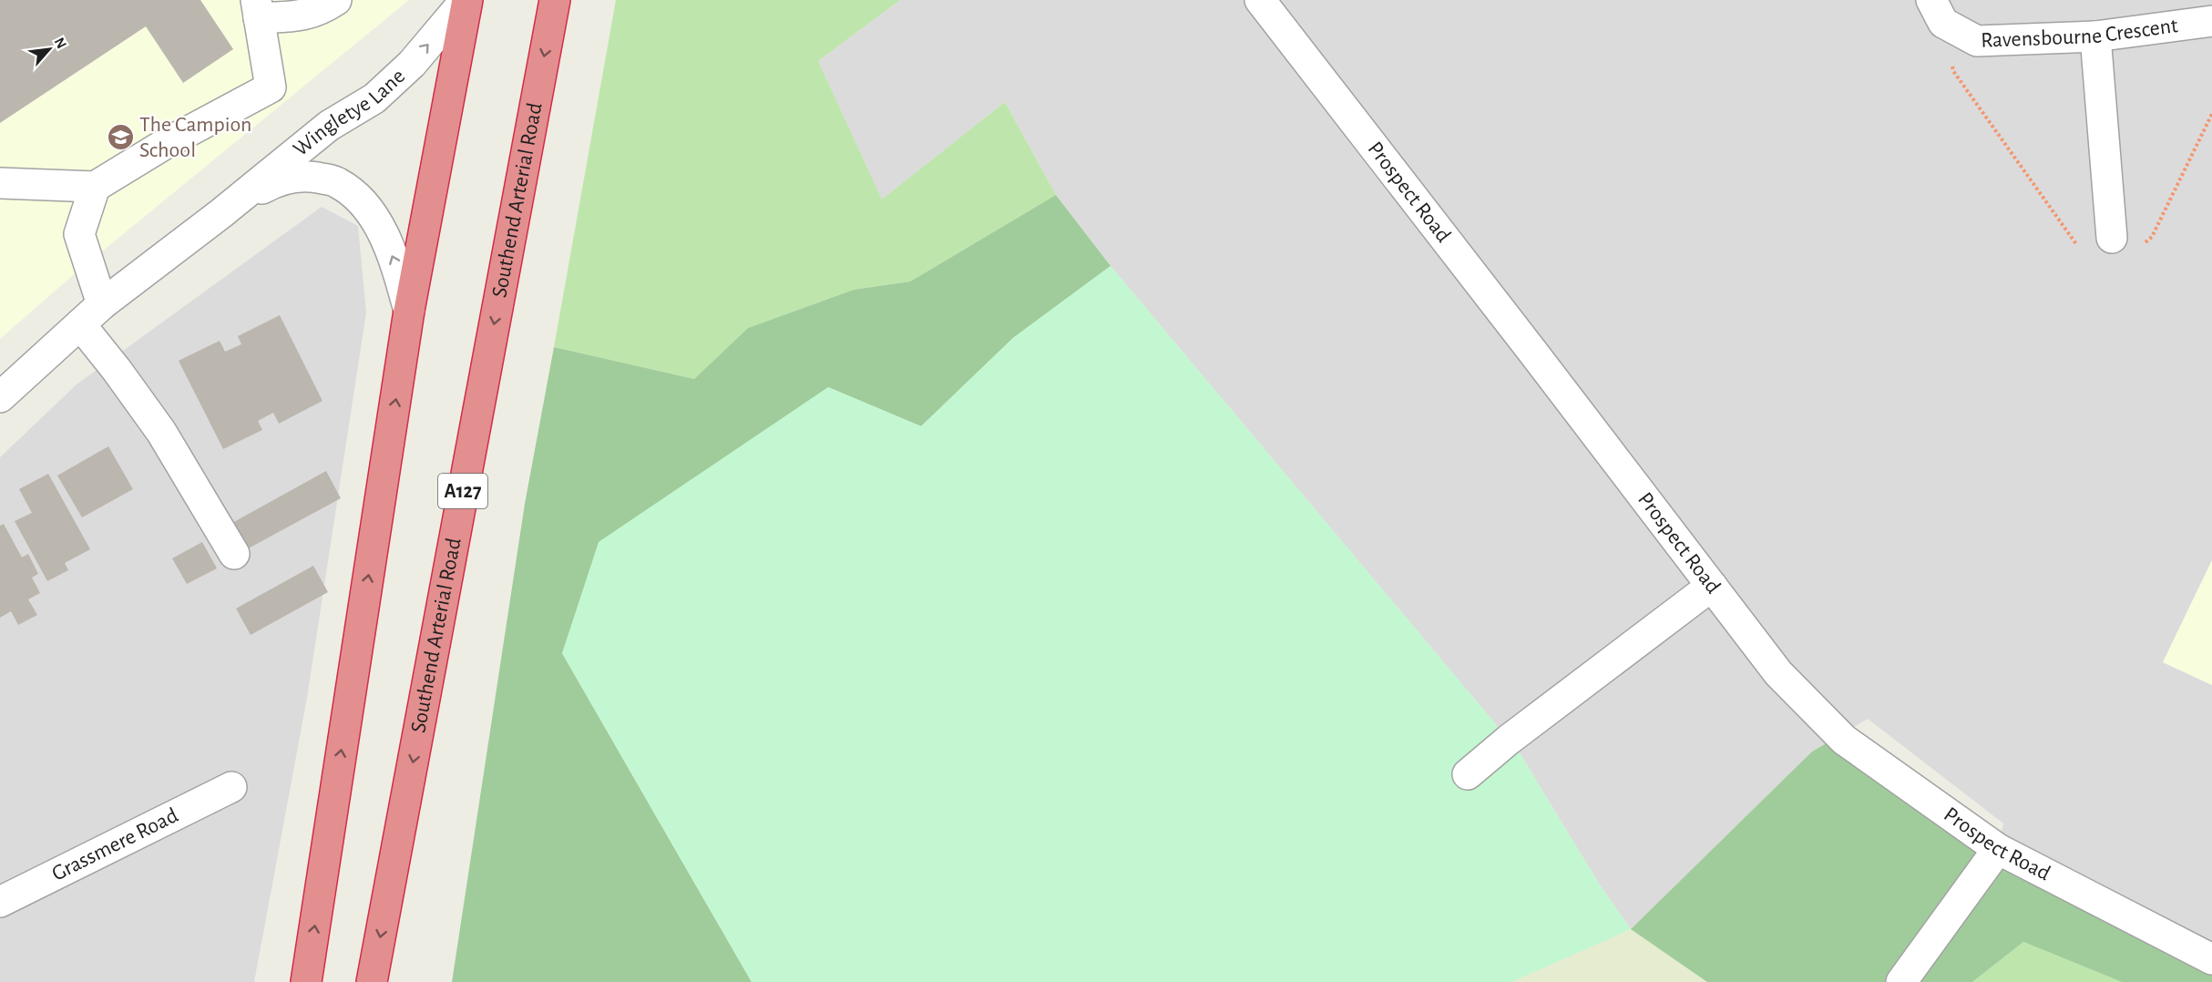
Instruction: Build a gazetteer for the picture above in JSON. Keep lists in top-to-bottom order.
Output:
{
  "streets": {
    "highway": ["Southend Arterial Road", "A127"],
    "street": [
      "Ravensbourne Crescent",
      "Wingletye Lane",
      "Prospect Road",
      "Grassmere Road"
    ]
  },
  "places": {
    "school or university": ["The Campion School"]
  },
  "north": "top right"
}
